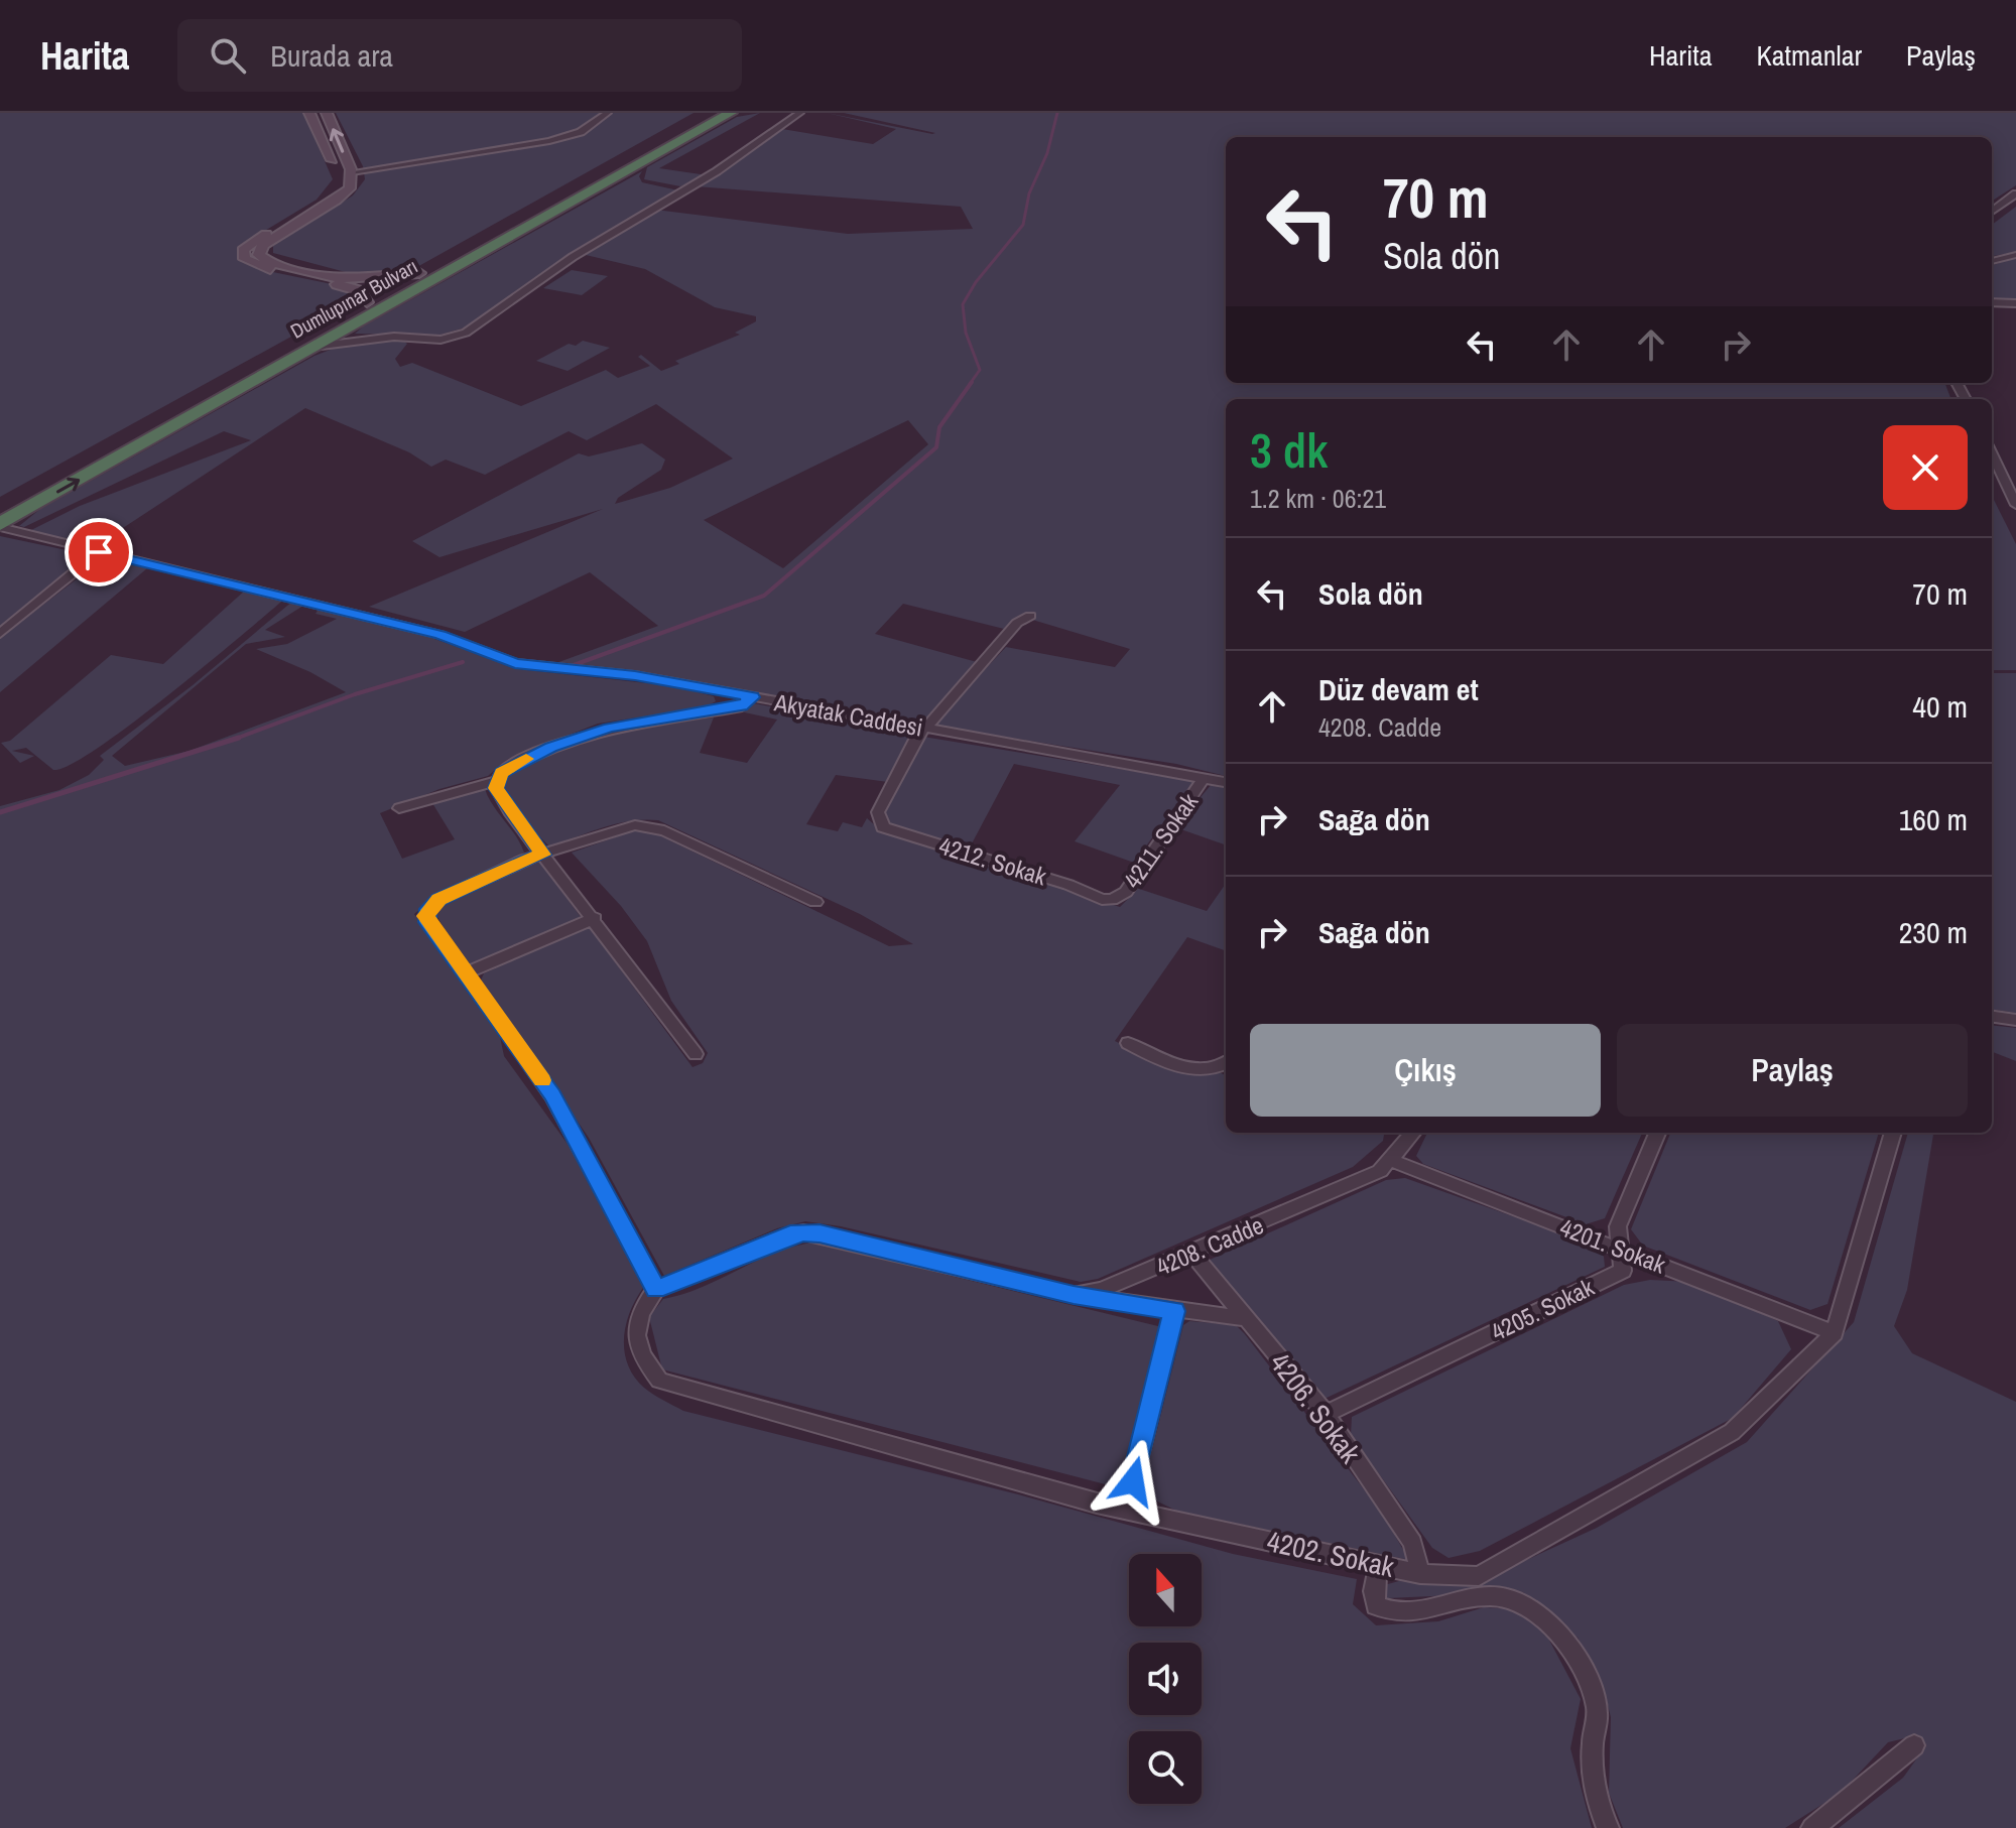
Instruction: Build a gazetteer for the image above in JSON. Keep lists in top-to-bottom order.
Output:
{
  "streets": {
    "highway": ["Dumlupınar Bulvarı"],
    "street": [
      "Akyatak Caddesi",
      "4211. Sokak",
      "4212. Sokak",
      "4208. Cadde",
      "4201. Sokak",
      "4205. Sokak",
      "4206. Sokak",
      "4202. Sokak"
    ]
  },
  "crossings": [
    ["Dumlupınar Bulvarı", "Akyatak Caddesi"],
    ["Akyatak Caddesi", "4211. Sokak"],
    ["Akyatak Caddesi", "4212. Sokak"],
    ["4211. Sokak", "4212. Sokak"],
    ["4208. Cadde", "4201. Sokak"],
    ["4208. Cadde", "4206. Sokak"],
    ["4208. Cadde", "4202. Sokak"],
    ["4201. Sokak", "4205. Sokak"],
    ["4201. Sokak", "4202. Sokak"],
    ["4205. Sokak", "4206. Sokak"],
    ["4206. Sokak", "4202. Sokak"]
  ],
  "north": "top",
  "page": {
    "header": "Harita",
    "search": "Burada ara",
    "nav": ["Harita", "Katmanlar", "Paylaş"],
    "turn": ["70 m", "Sola dön"],
    "heading": ["3 dk", "1.2 km · 06:21"],
    "list": [
      {
        "name": "Sola dön",
        "value": "70 m"
      },
      {
        "name": "Düz devam et",
        "note": "4208. Cadde",
        "value": "40 m"
      },
      {
        "name": "Sağa dön",
        "value": "160 m"
      },
      {
        "name": "Sağa dön",
        "value": "230 m"
      }
    ],
    "buttons": ["Çıkış", "Paylaş"]
  }
}
